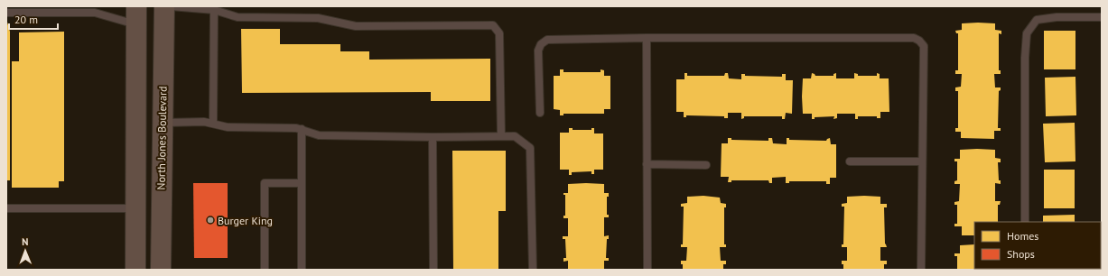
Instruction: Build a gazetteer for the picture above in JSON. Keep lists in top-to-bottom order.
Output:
{
  "streets": {
    "main road": ["North Jones Boulevard"]
  },
  "places": ["Burger King"],
  "legend": ["Homes", "Shops"],
  "scale_bar": "20 m",
  "north": "top"
}
